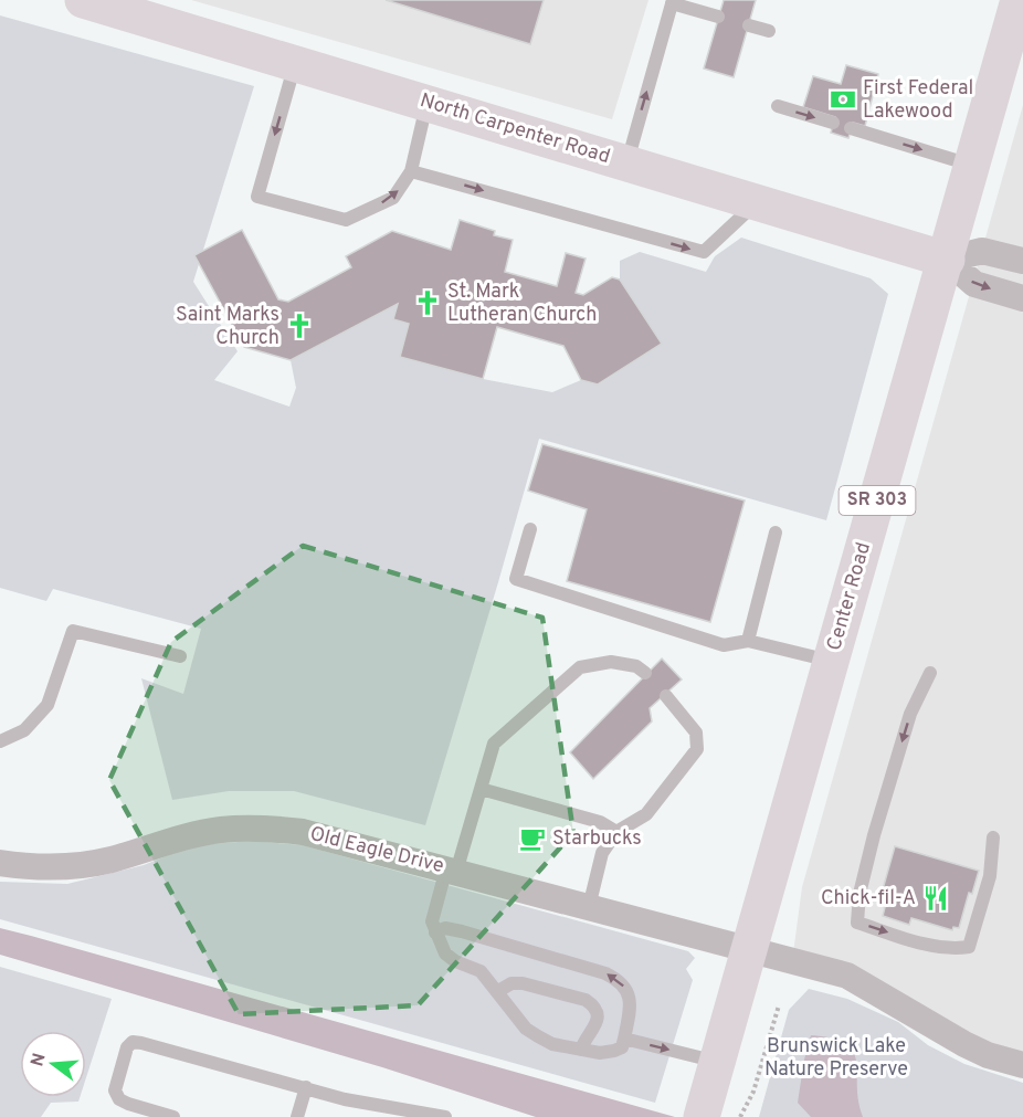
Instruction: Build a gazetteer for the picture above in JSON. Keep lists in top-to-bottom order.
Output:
{
  "streets": {
    "main road": ["North Carpenter Road", "SR 303", "Center Road"],
    "street": ["Old Eagle Drive"]
  },
  "crossings": [
    ["North Carpenter Road", "Center Road"],
    ["Center Road", "Old Eagle Drive"]
  ],
  "parks": ["Brunswick Lake Nature Preserve"],
  "places": {
    "bank": ["First Federal Lakewood"],
    "church": ["St. Mark Lutheran Church", "Saint Marks Church"],
    "cafe": ["Starbucks"],
    "restaurant": ["Chick-fil-A"]
  },
  "north": "left"
}
